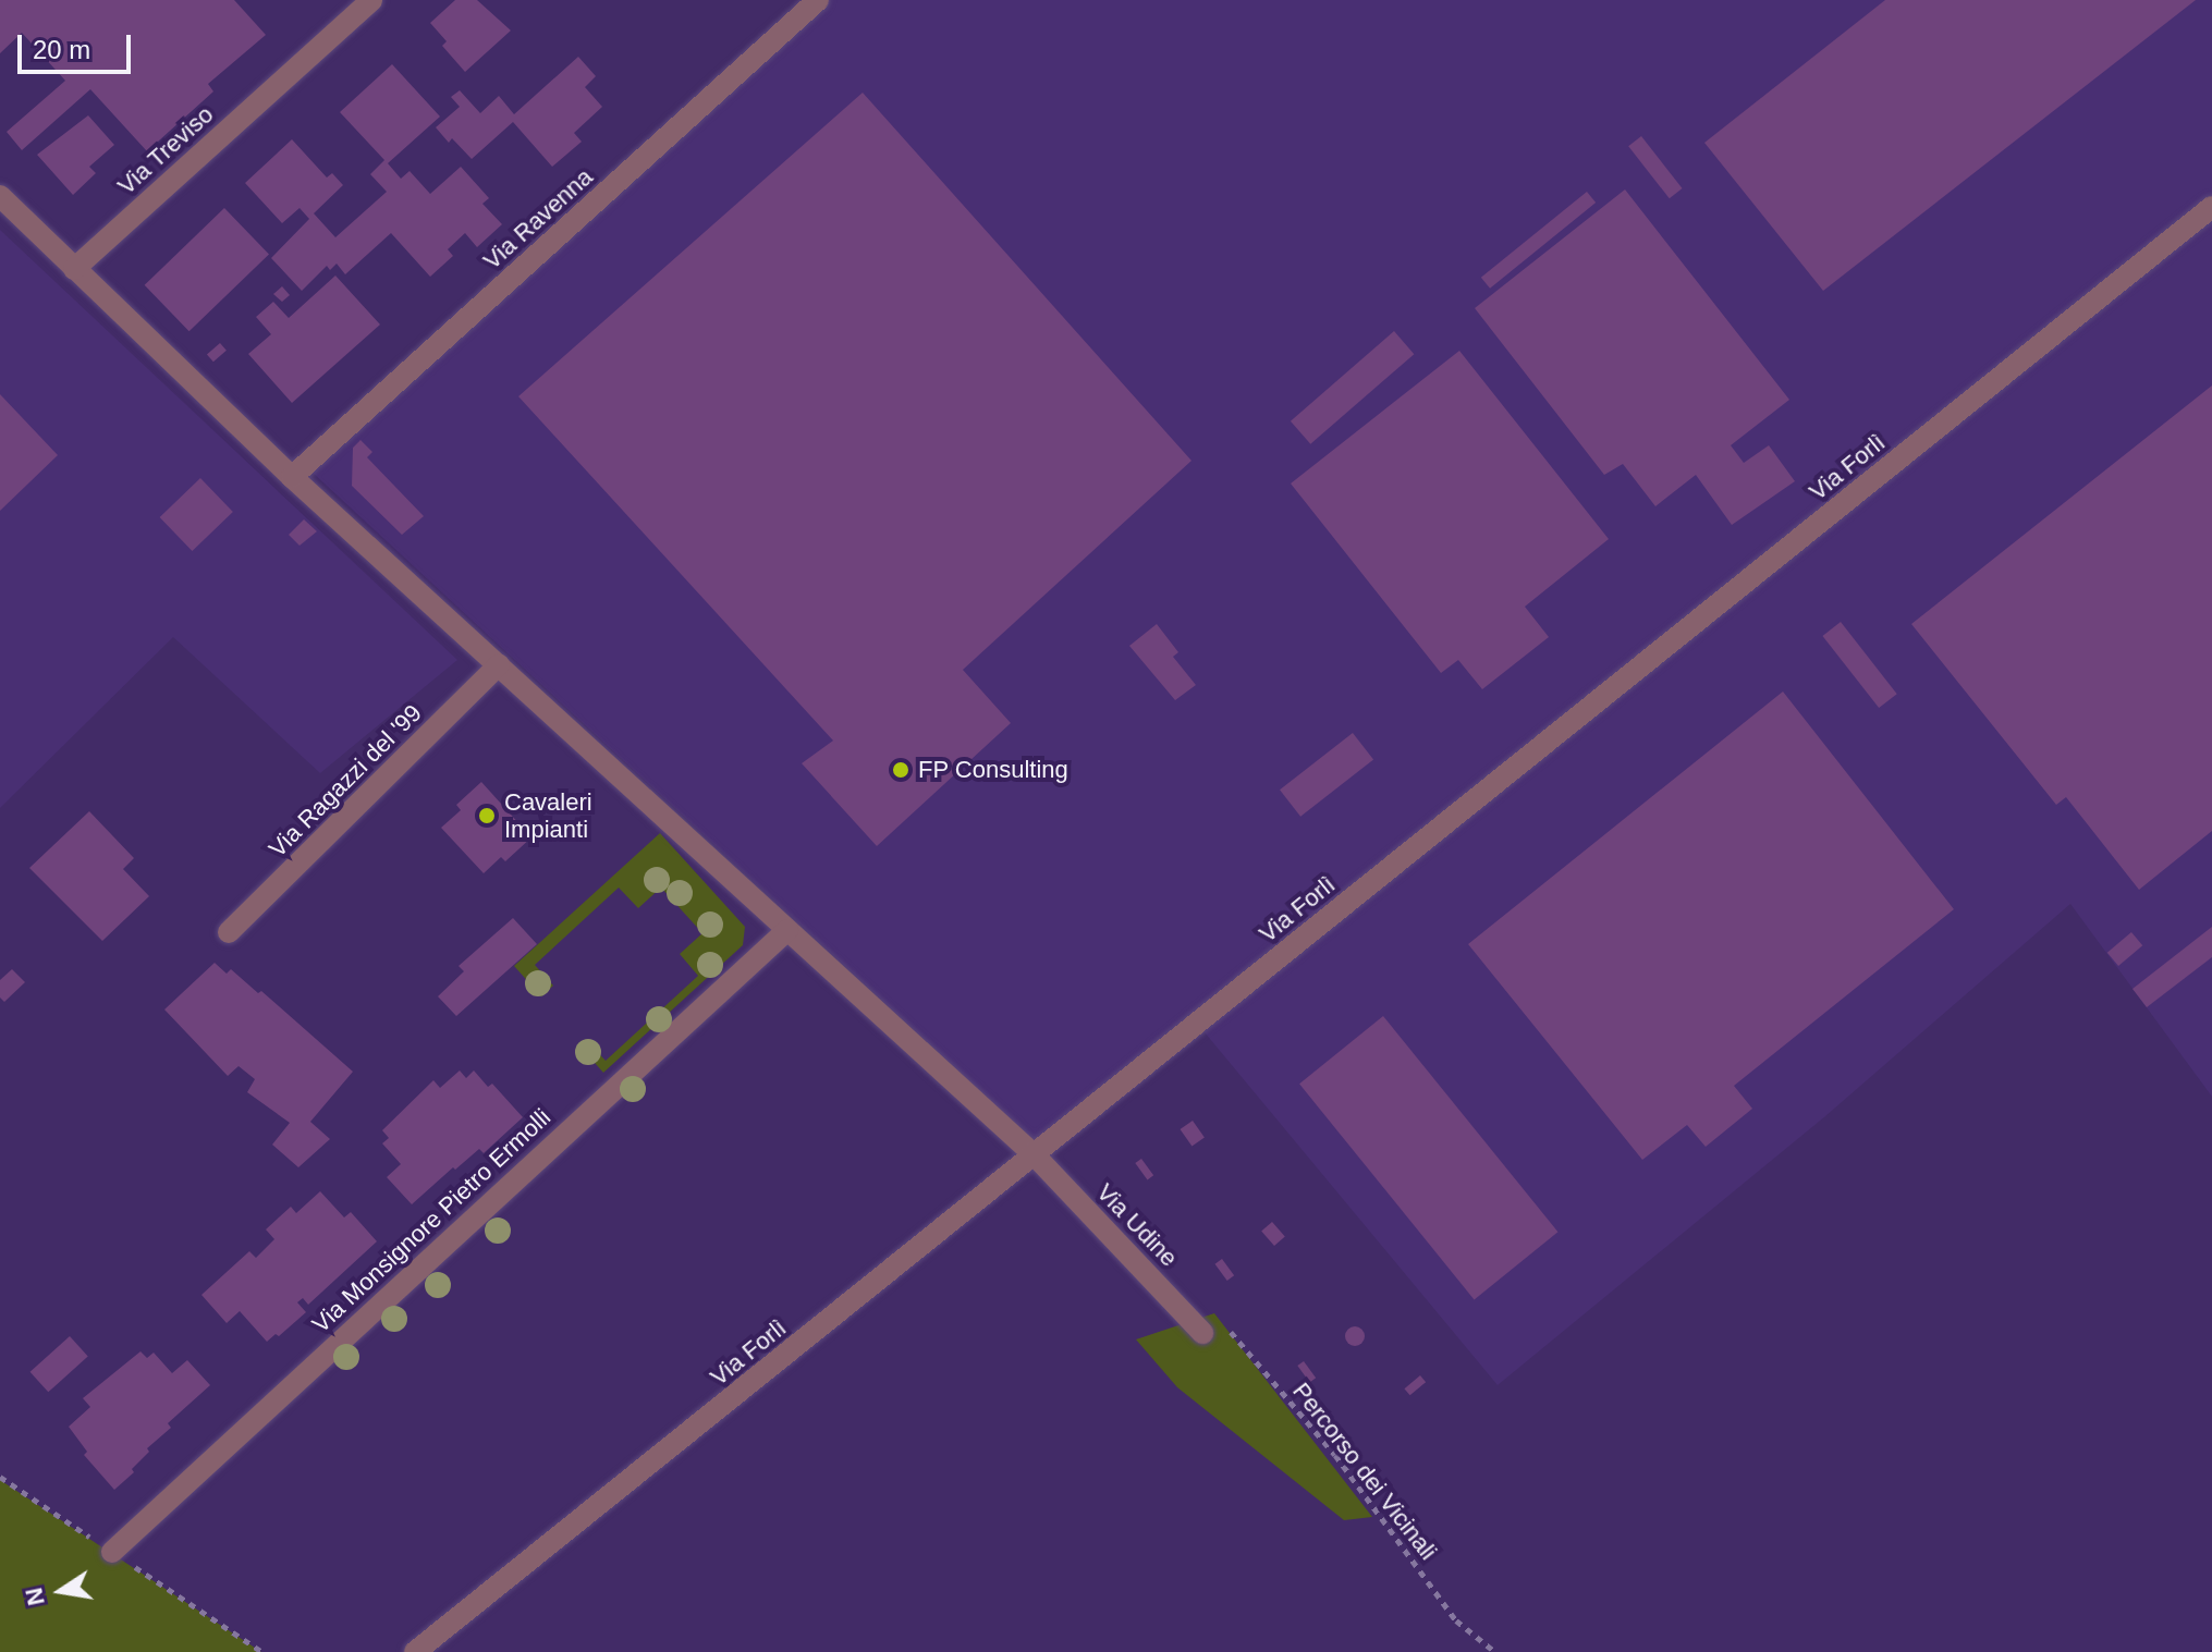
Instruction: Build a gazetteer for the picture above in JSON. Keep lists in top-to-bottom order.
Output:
{
  "streets": {
    "street": [
      "Via Treviso",
      "Via Ravenna",
      "Via Forlì",
      "Via Ragazzi del '99",
      "Via Monsignore Pietro Ermolli",
      "Via Udine"
    ],
    "path": ["Percorso dei Vicinali"]
  },
  "crossings": [
    ["Via Treviso", "Via Udine"],
    ["Via Ravenna", "Via Udine"],
    ["Via Forlì", "Via Udine"],
    ["Via Ragazzi del '99", "Via Udine"],
    ["Via Monsignore Pietro Ermolli", "Via Udine"],
    ["Via Udine", "Percorso dei Vicinali"]
  ],
  "places": ["FP Consulting", "Cavaleri Impianti"],
  "scale_bar": "20 m",
  "north": "left"
}
